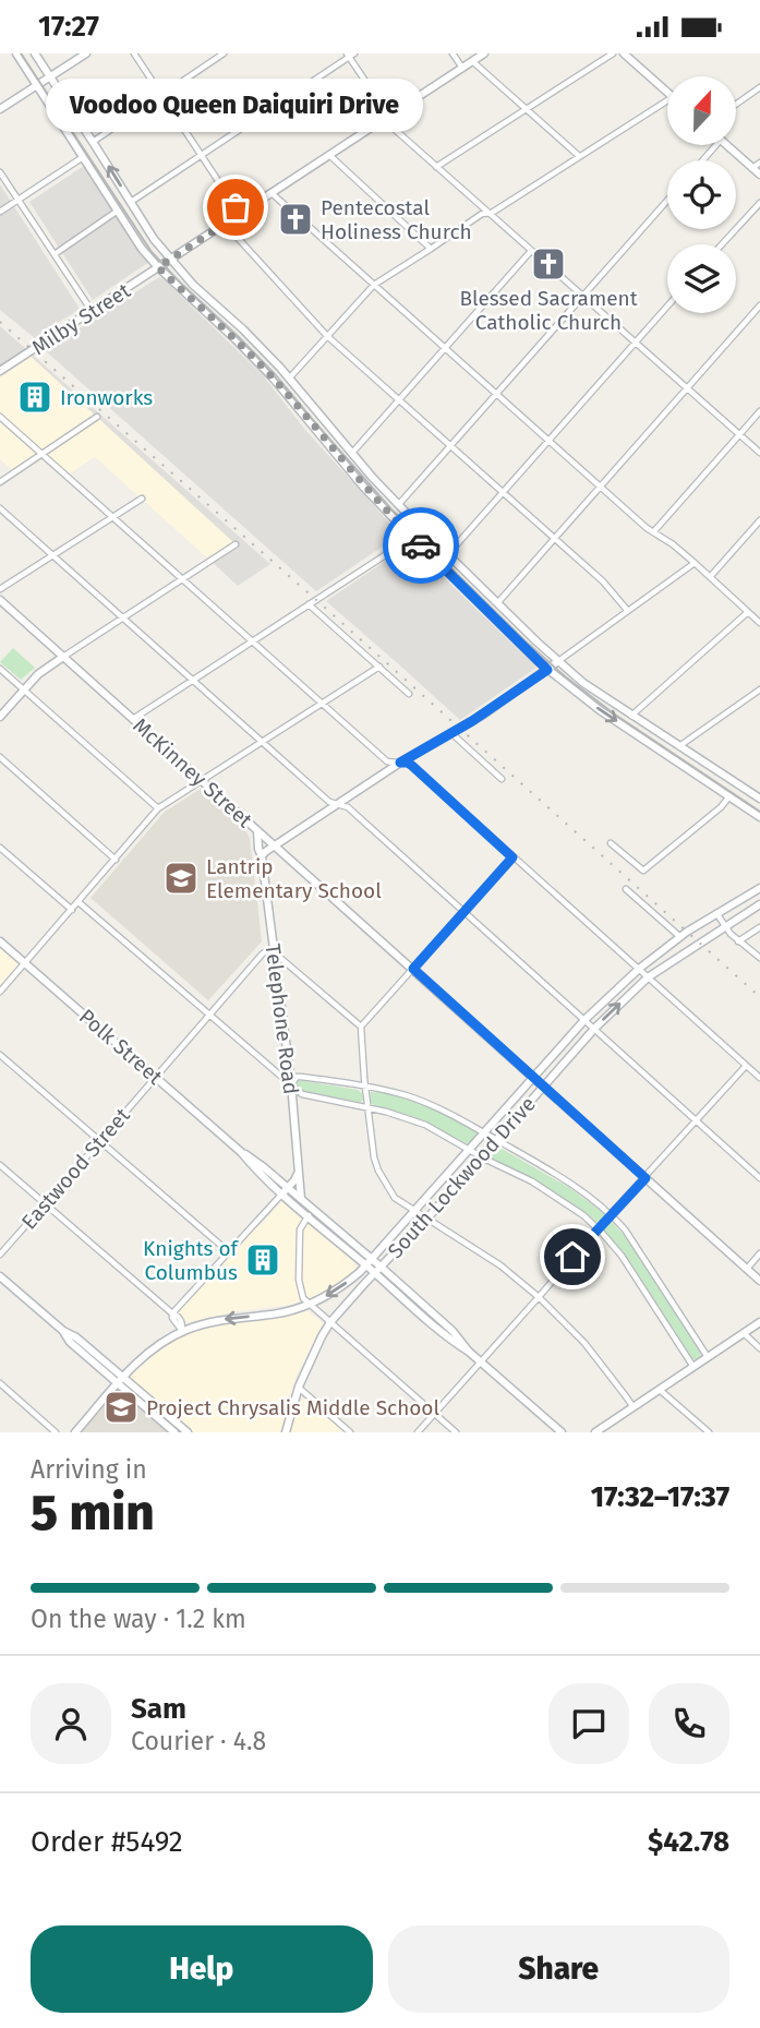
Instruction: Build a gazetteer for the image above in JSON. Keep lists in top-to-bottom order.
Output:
{
  "streets": {
    "main road": [
      "Milby Street",
      "McKinney Street",
      "Telephone Road",
      "Polk Street",
      "South Lockwood Drive"
    ],
    "street": ["Eastwood Street"]
  },
  "crossings": [
    ["McKinney Street", "Telephone Road"],
    ["McKinney Street", "South Lockwood Drive"],
    ["Telephone Road", "Polk Street"],
    ["Telephone Road", "Eastwood Street"],
    ["Polk Street", "Eastwood Street"],
    ["Polk Street", "South Lockwood Drive"]
  ],
  "places": {
    "other": ["Voodoo Queen Daiquiri Drive"],
    "church": ["Pentecostal Holiness Church", "Blessed Sacrament Catholic Church"],
    "building": ["Ironworks", "Knights of Columbus"],
    "school or university": ["Lantrip Elementary School", "Project Chrysalis Middle School"]
  },
  "north": "top",
  "page": {
    "status": "17:27",
    "bubble": "Voodoo Queen Daiquiri Drive",
    "heading": ["5 min", "Arriving in", "17:32–17:37"],
    "panel": [
      "Sam",
      "Courier · 4.8",
      "Order #5492",
      "$42.78"
    ],
    "bar": "On the way · 1.2 km",
    "buttons": ["Help", "Share"]
  }
}
